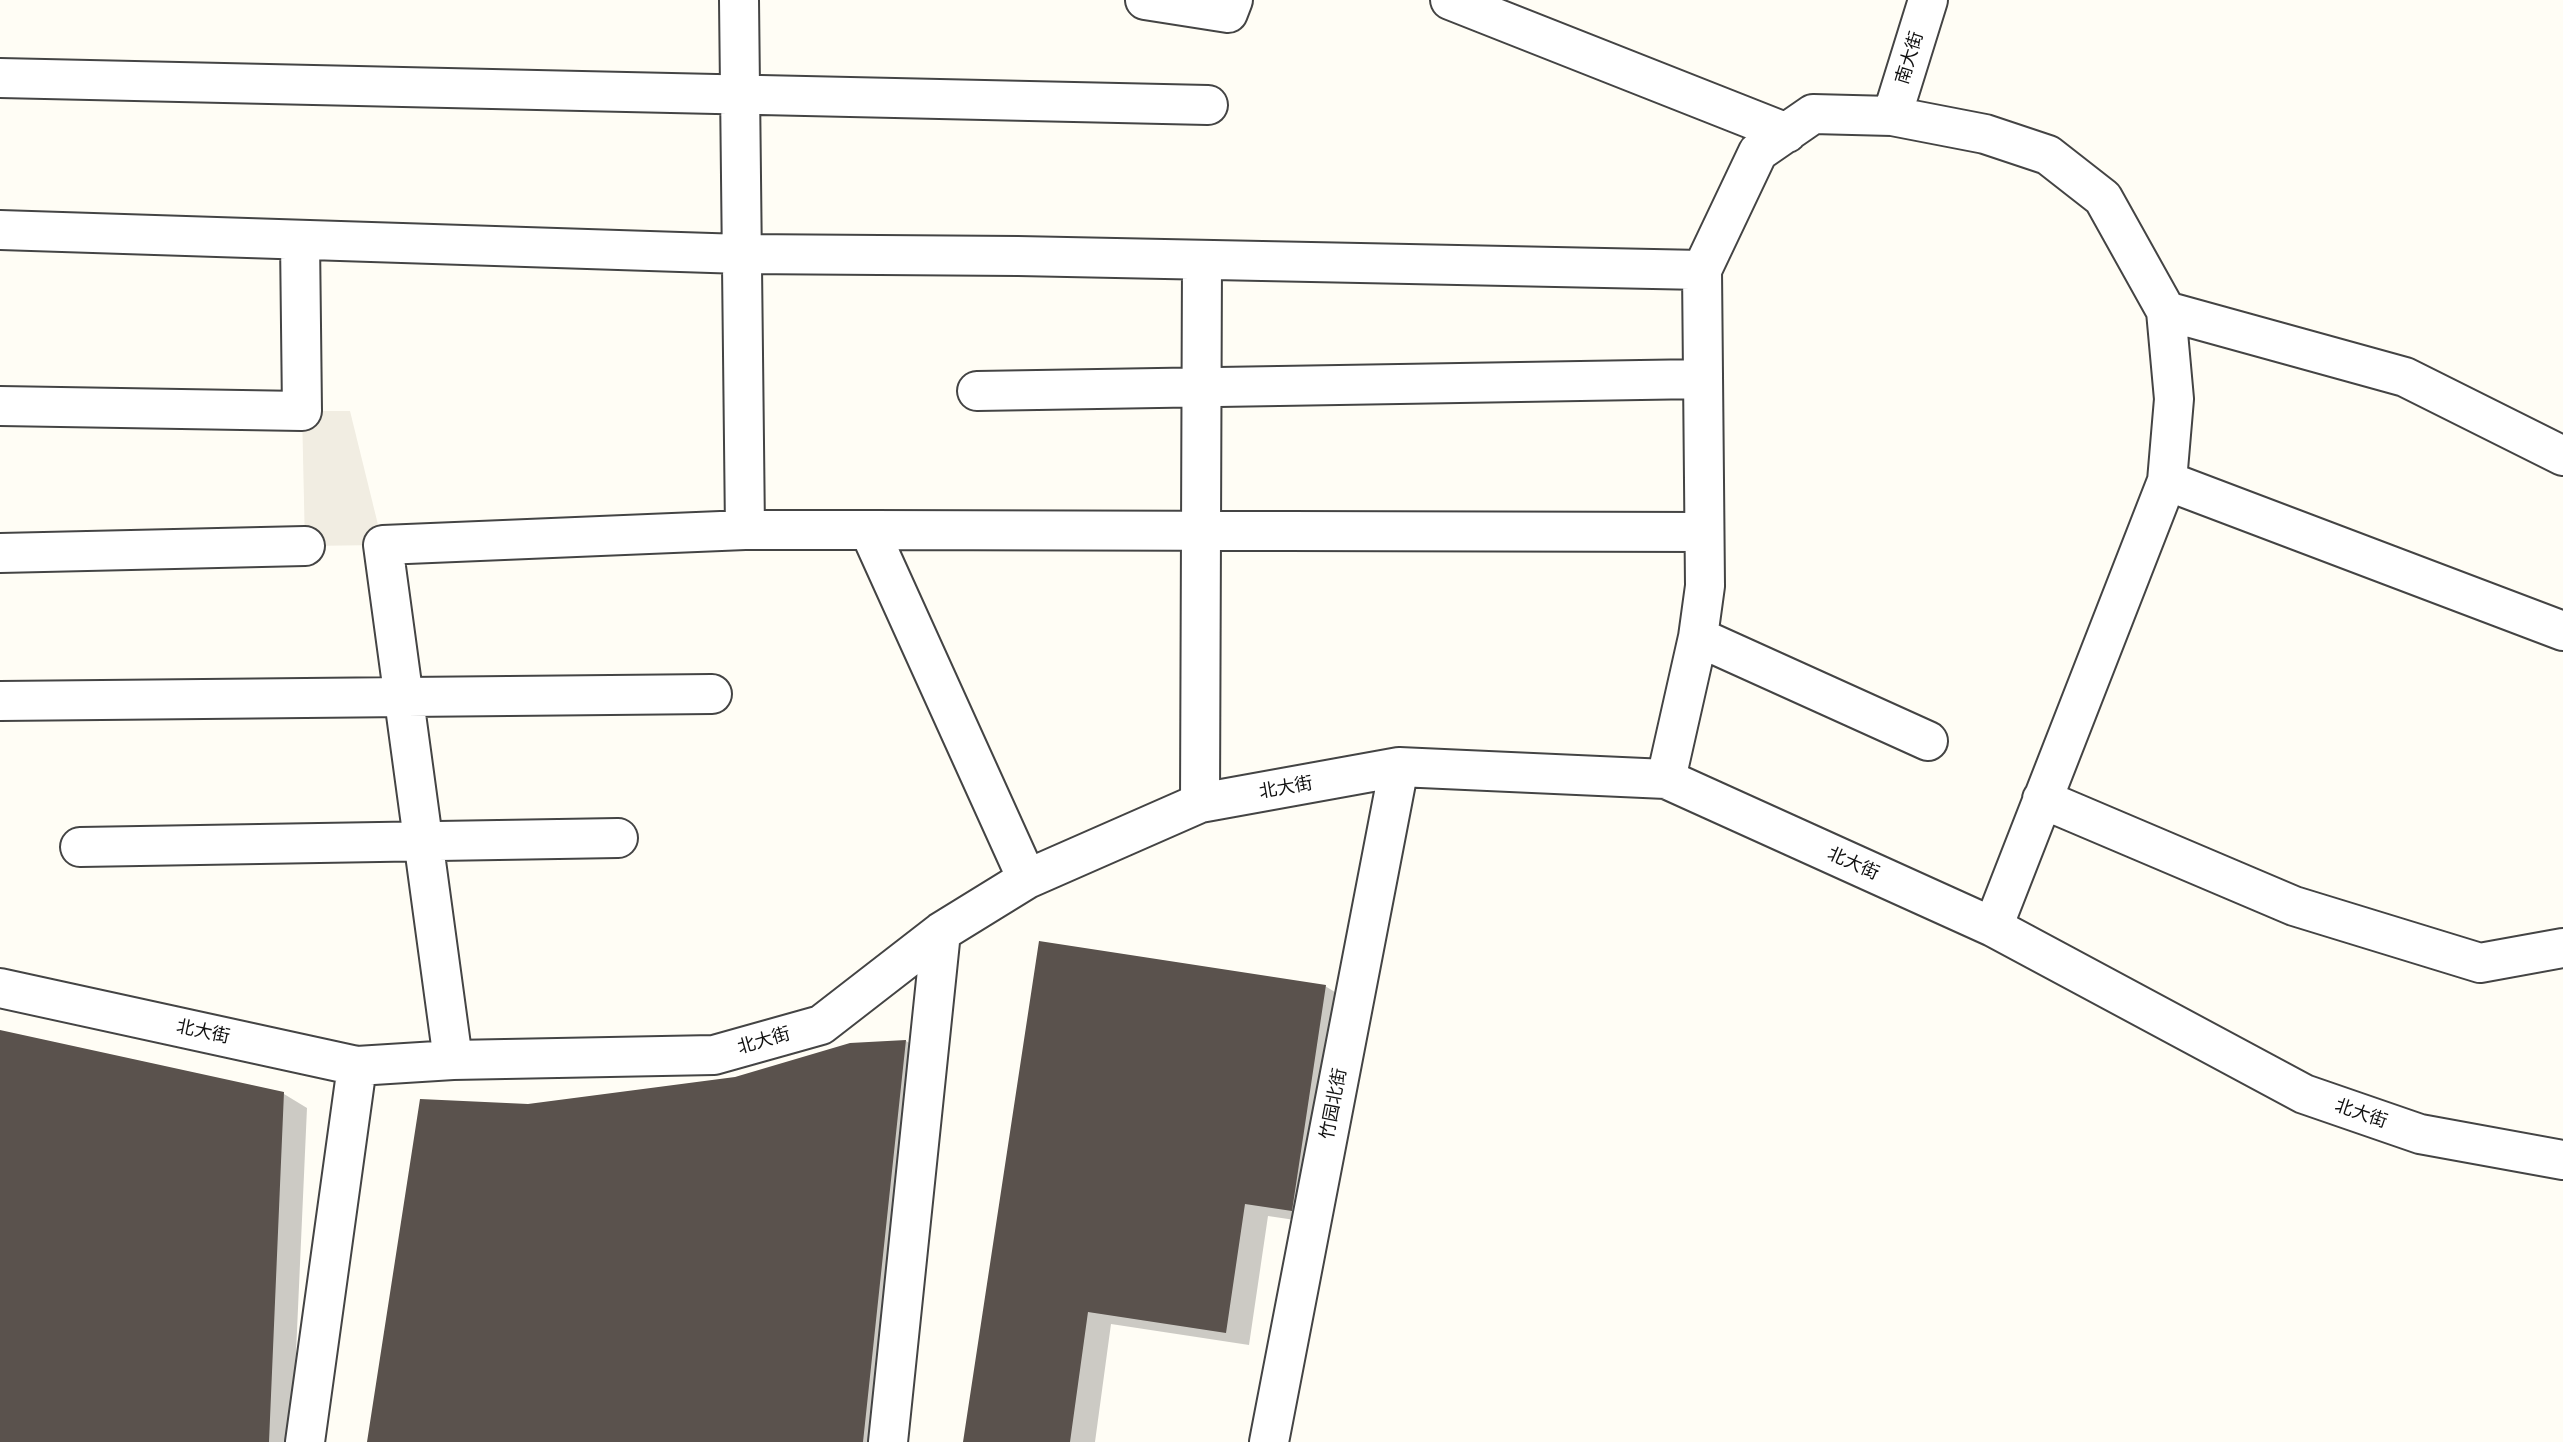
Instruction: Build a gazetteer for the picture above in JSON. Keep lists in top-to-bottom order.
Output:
{
  "streets": {
    "street": ["南大街", "北大街", "竹园北街"]
  },
  "crossings": [
    ["北大街", "竹园北街"]
  ]
}
